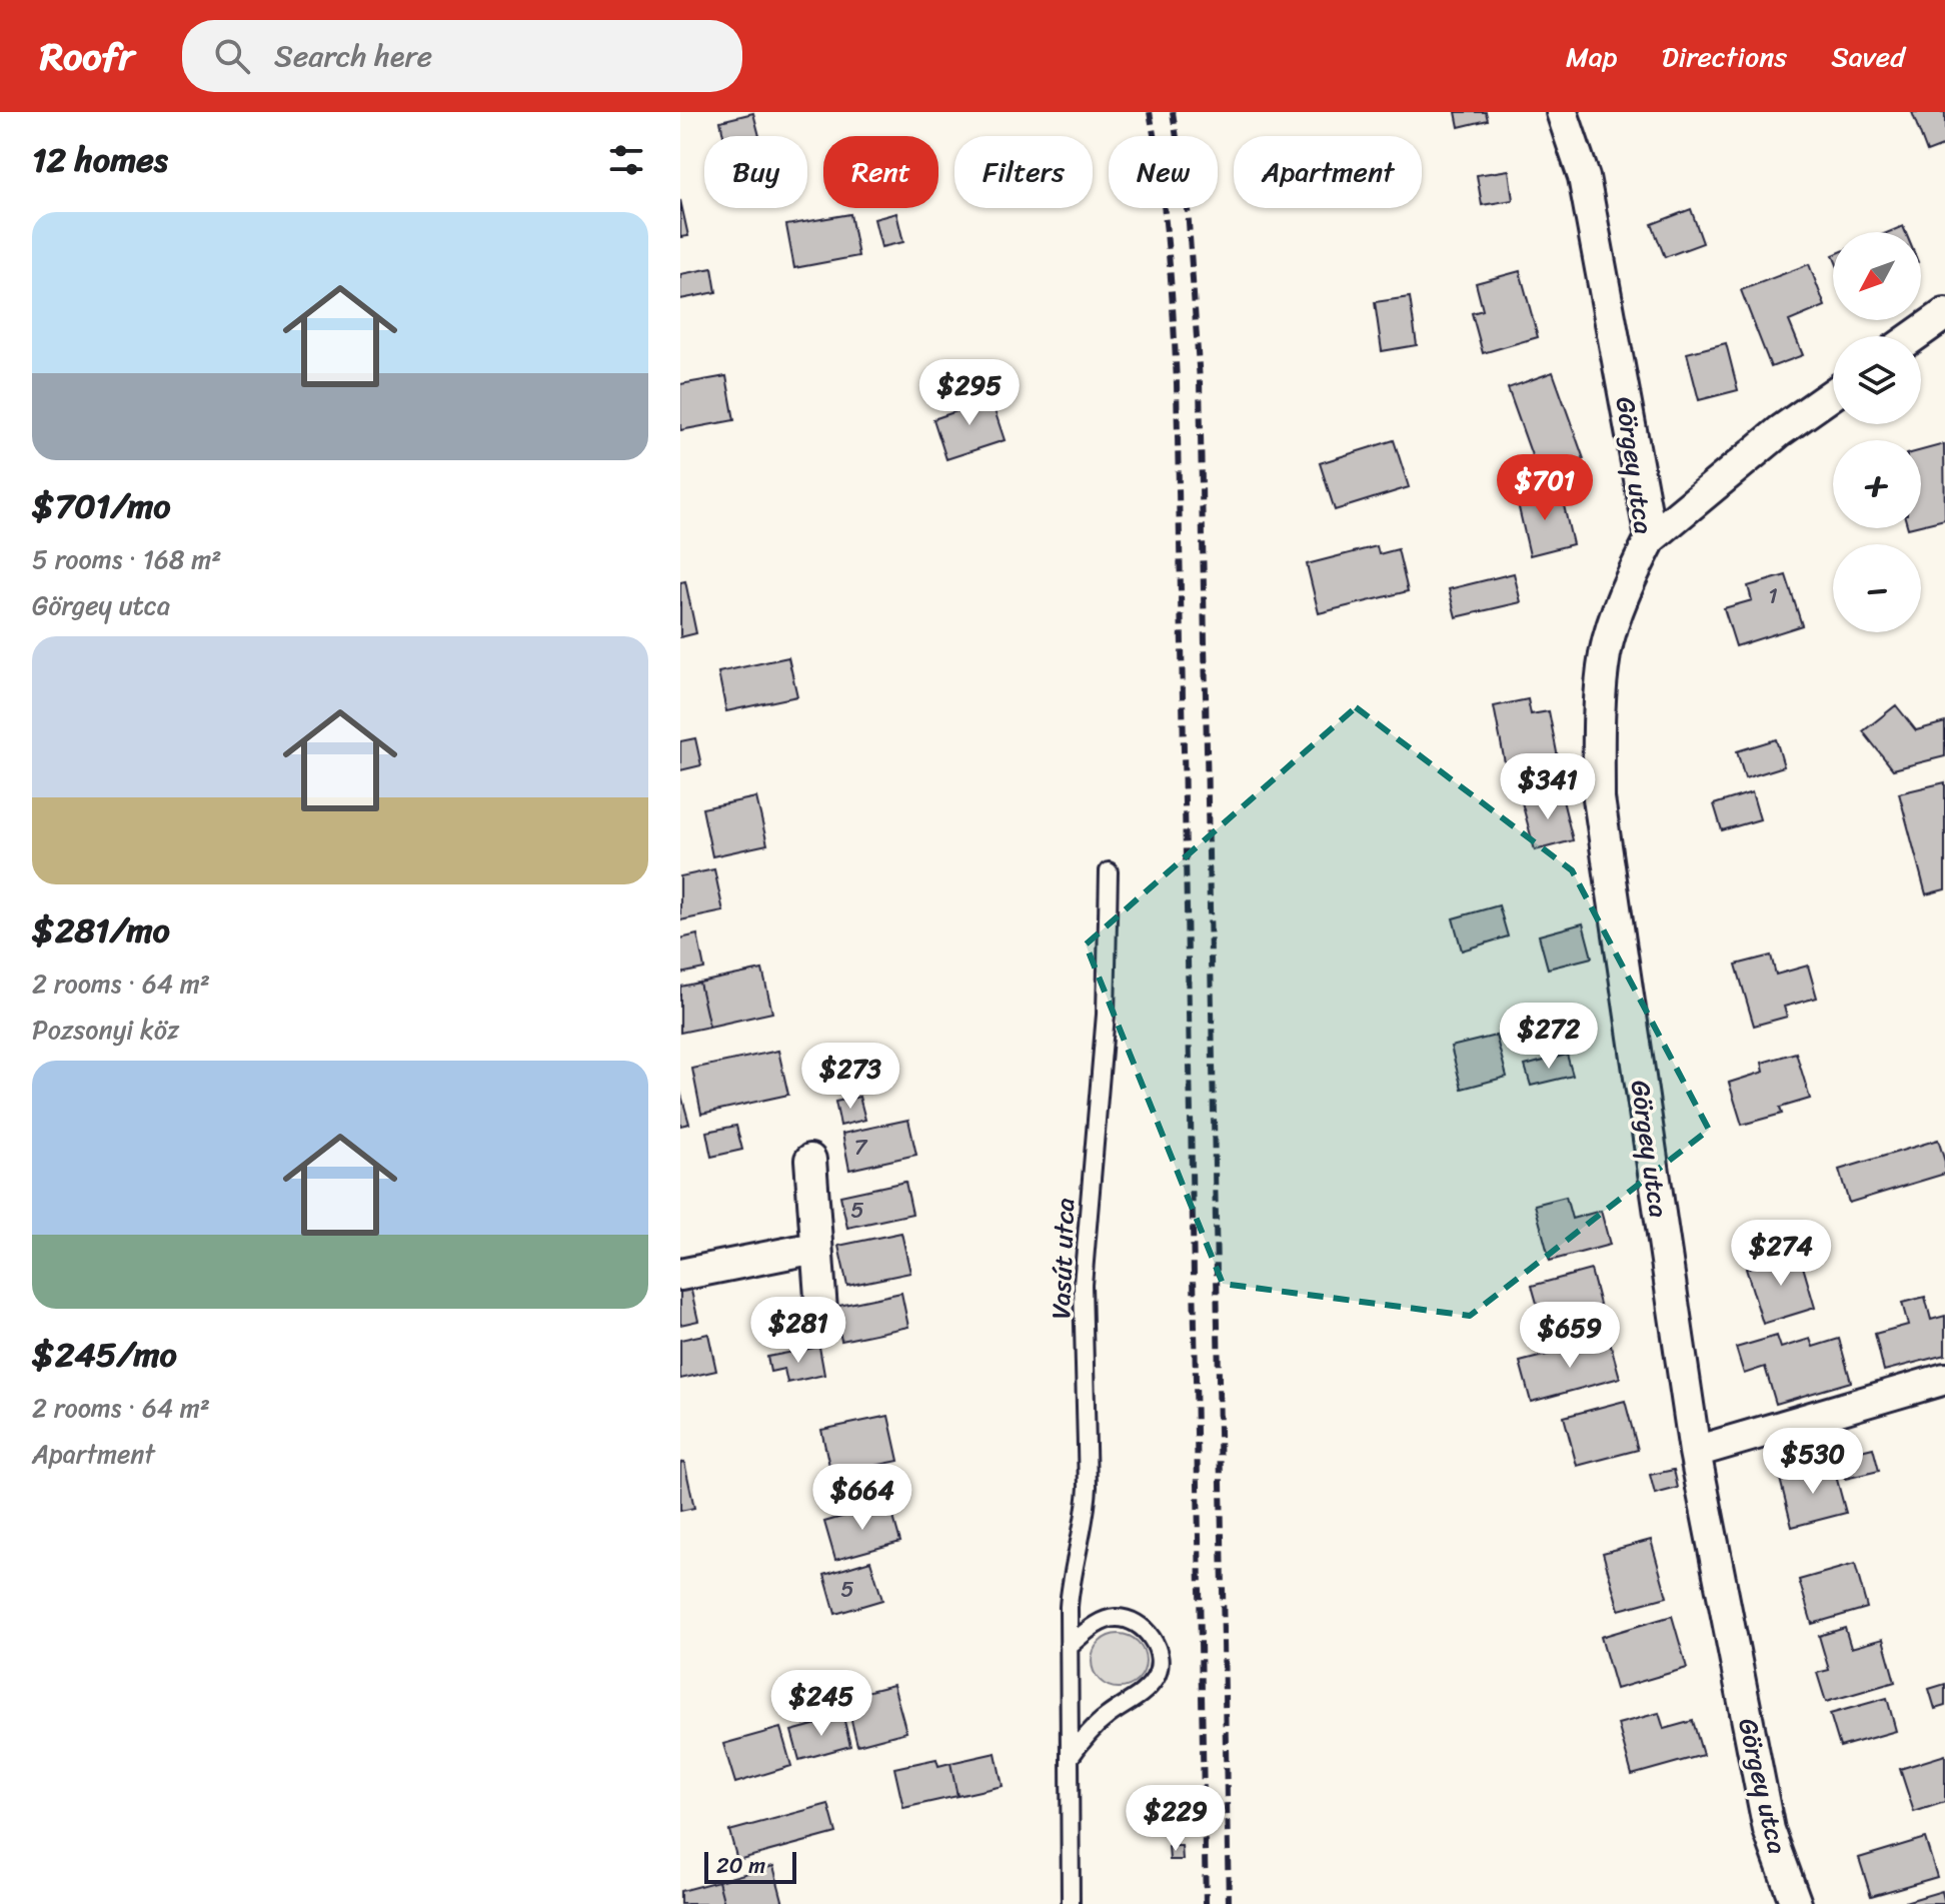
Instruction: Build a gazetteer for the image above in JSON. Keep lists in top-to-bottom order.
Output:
{
  "streets": {
    "street": ["Görgey utca"],
    "lane": ["Vasút utca"]
  },
  "house_numbers": [
    "1",
    "7",
    "5",
    "5"
  ],
  "scale_bar": "20 m",
  "north": "bottom left",
  "page": {
    "header": "Roofr",
    "search": "Search here",
    "nav": ["Map", "Directions", "Saved"],
    "heading": "12 homes",
    "chip": [
      "Buy",
      "Rent",
      "Filters",
      "New",
      "Apartment"
    ],
    "list": [
      {
        "name": "$701/mo",
        "note": "5 rooms · 168 m² · Görgey utca"
      },
      {
        "name": "$281/mo",
        "note": "2 rooms · 64 m² · Pozsonyi köz"
      },
      {
        "name": "$245/mo",
        "note": "2 rooms · 64 m² · Apartment"
      }
    ],
    "map_buttons": ["+", "−"],
    "price": [
      "$295",
      "$701",
      "$341",
      "$272",
      "$273",
      "$274",
      "$281",
      "$659",
      "$530",
      "$664",
      "$245",
      "$229"
    ],
    "scale": "20 m"
  }
}
